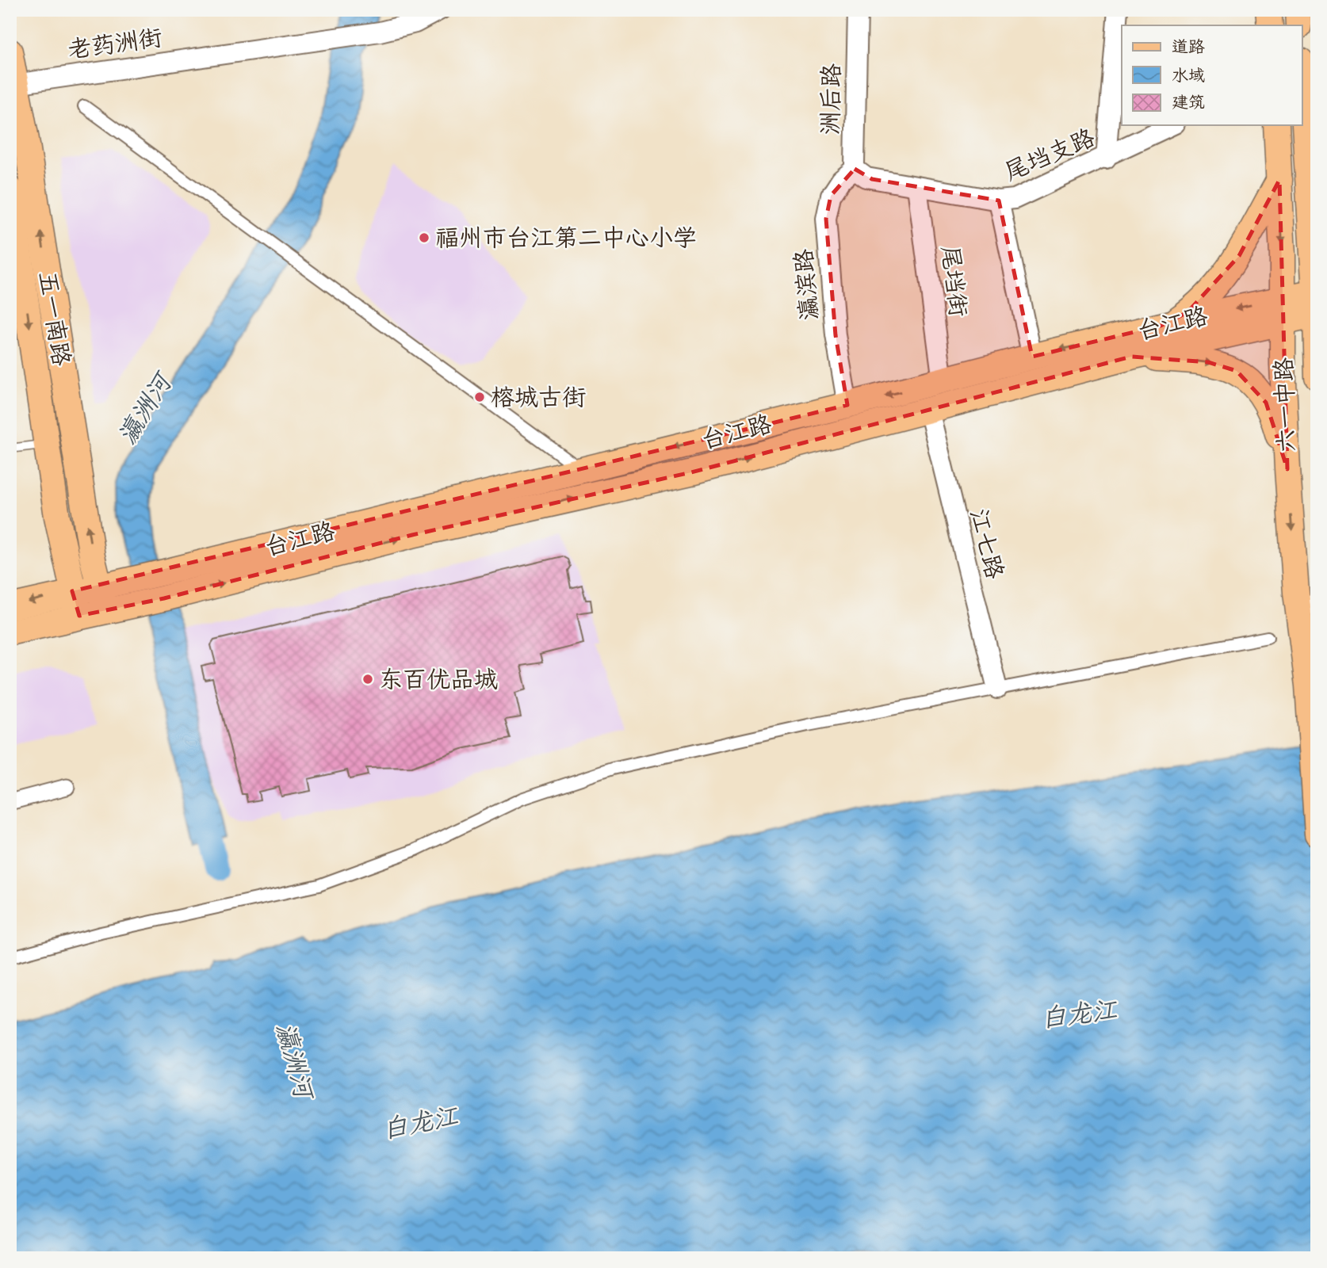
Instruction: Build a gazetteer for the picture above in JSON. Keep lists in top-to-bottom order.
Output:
{
  "streets": {
    "main road": ["五一南路", "台江路", "六一中路"],
    "street": [
      "老药洲街",
      "洲后路",
      "尾垱支路",
      "尾垱街",
      "瀛滨路",
      "江七路"
    ]
  },
  "crossings": [
    ["老药洲街", "五一南路"],
    ["洲后路", "尾垱支路"],
    ["洲后路", "瀛滨路"],
    ["尾垱支路", "尾垱街"],
    ["尾垱支路", "瀛滨路"],
    ["尾垱街", "台江路"],
    ["瀛滨路", "台江路"],
    ["台江路", "六一中路"],
    ["台江路", "江七路"]
  ],
  "water": ["瀛洲河", "白龙江"],
  "places": ["福州市台江第二中心小学", "榕城古街", "东百优品城"],
  "legend": ["道路", "水域", "建筑"]
}
